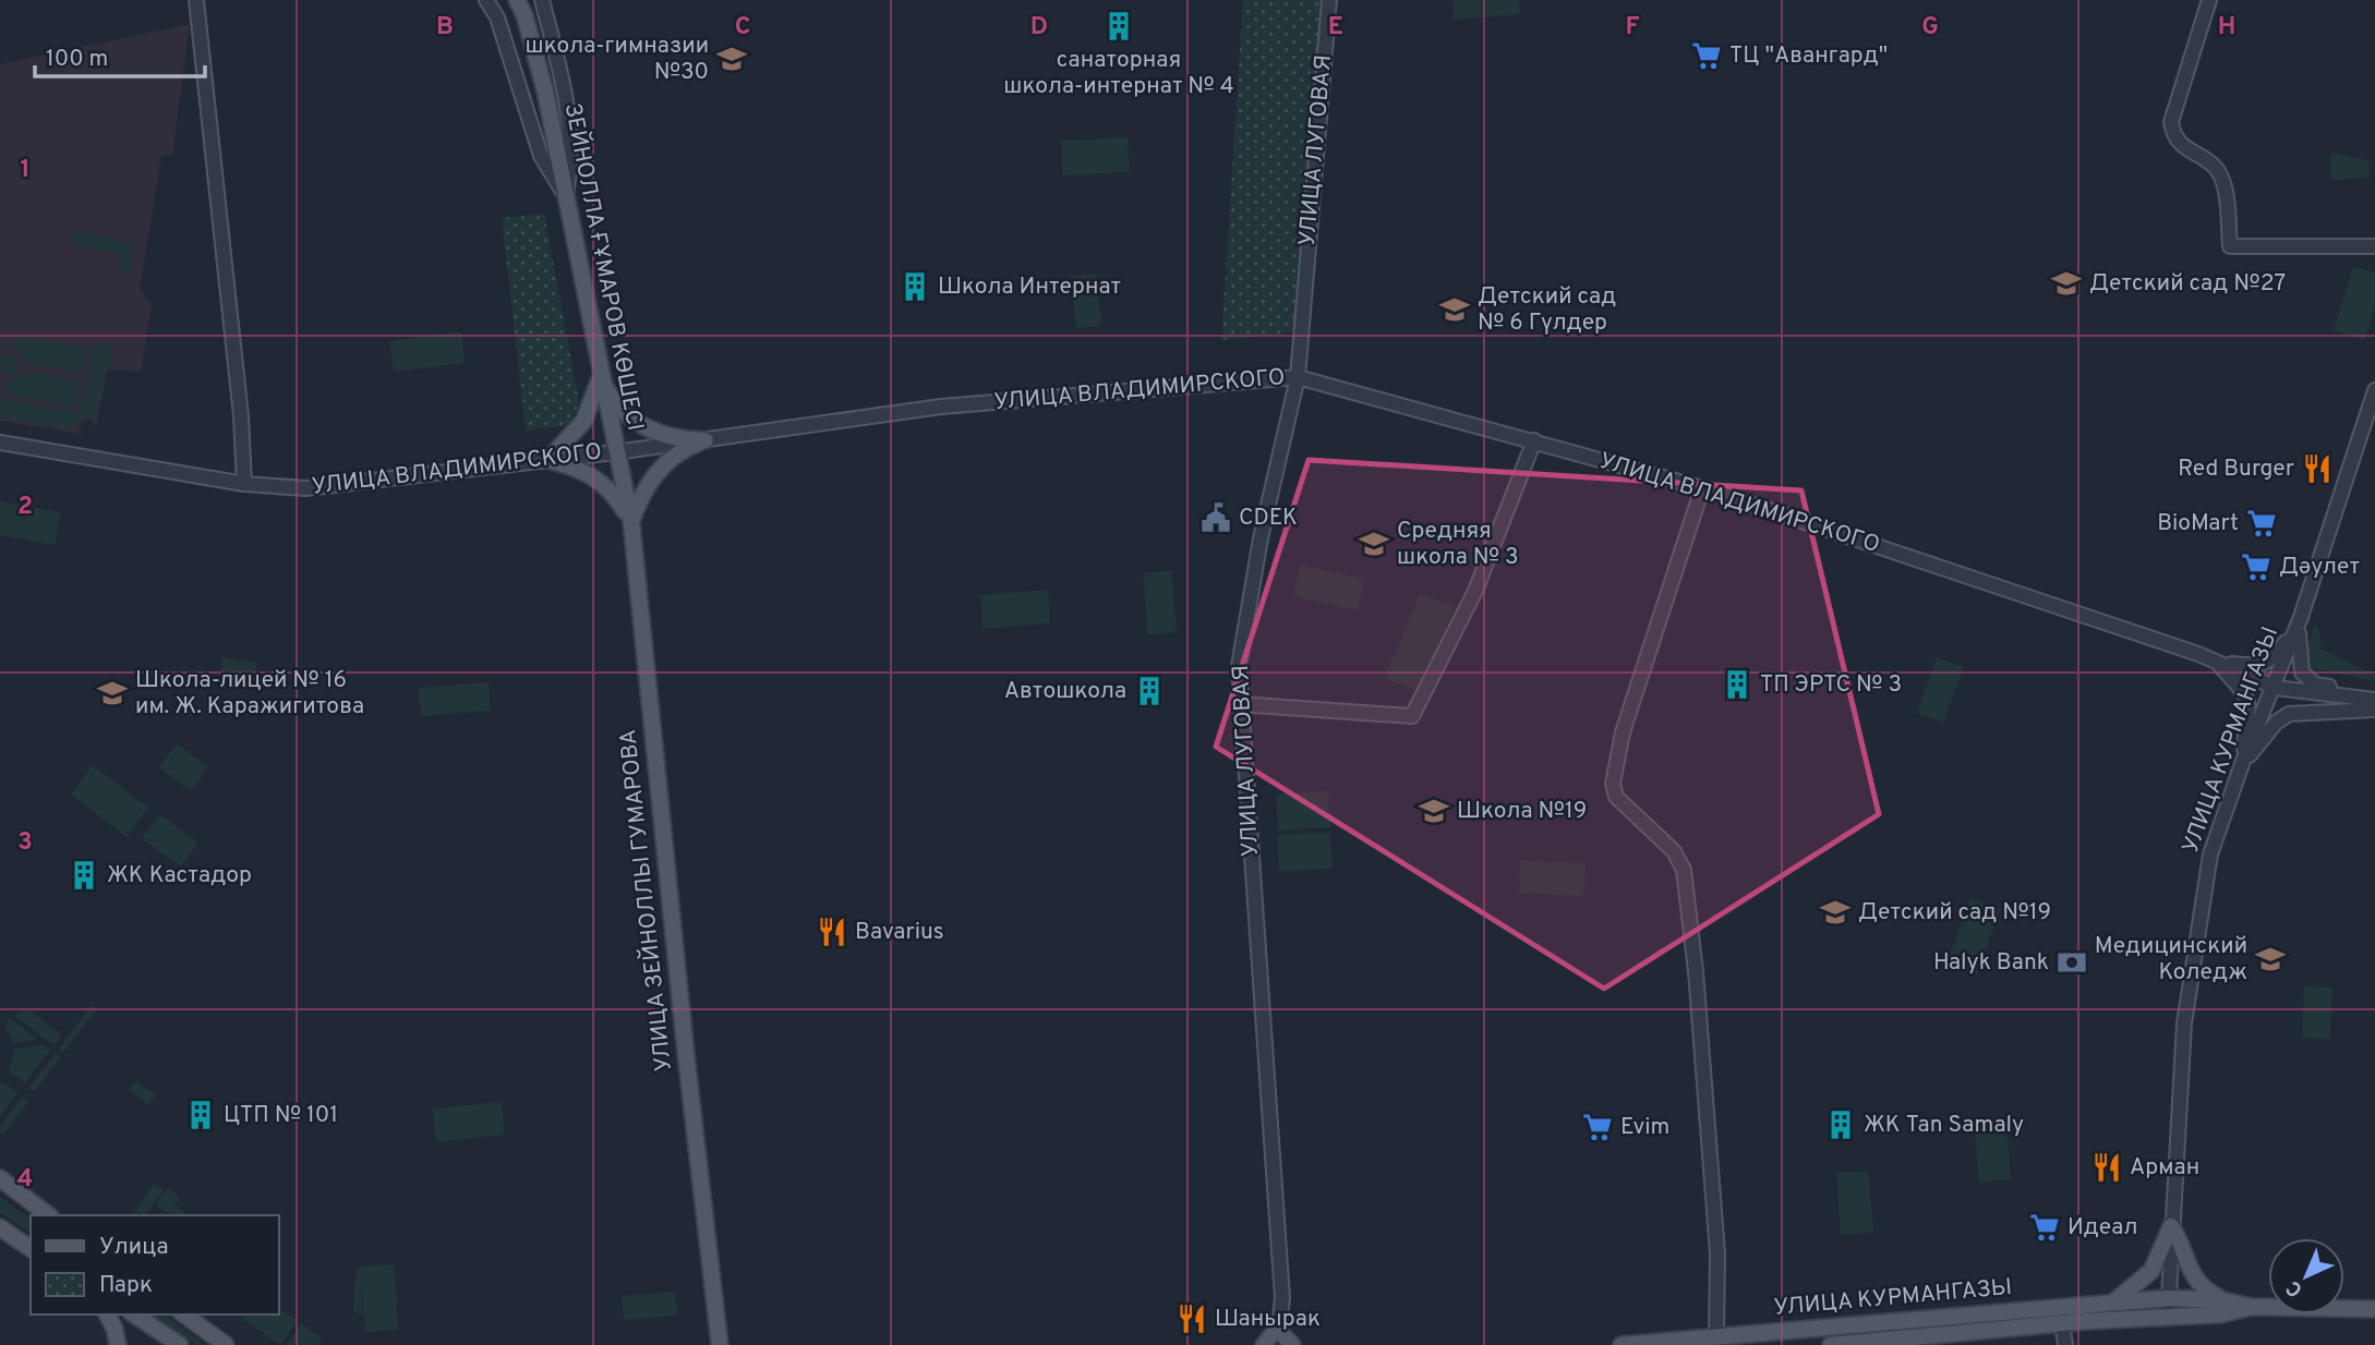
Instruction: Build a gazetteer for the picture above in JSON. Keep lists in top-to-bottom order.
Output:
{
  "streets": {
    "main road": ["ЗЕЙНОЛЛА ҒҰМАРОВ КӨШЕСІ", "УЛИЦА КУРМАНГАЗЫ", "УЛИЦА ЗЕЙНОЛЛЫ ГУМАРОВА"],
    "street": ["УЛИЦА ЛУГОВАЯ", "УЛИЦА ВЛАДИМИРСКОГО"]
  },
  "crossings": [
    ["УЛИЦА ЛУГОВАЯ", "УЛИЦА ВЛАДИМИРСКОГО"],
    ["ЗЕЙНОЛЛА ҒҰМАРОВ КӨШЕСІ", "УЛИЦА ВЛАДИМИРСКОГО"],
    ["ЗЕЙНОЛЛА ҒҰМАРОВ КӨШЕСІ", "УЛИЦА ЗЕЙНОЛЛЫ ГУМАРОВА"],
    ["УЛИЦА ВЛАДИМИРСКОГО", "УЛИЦА КУРМАНГАЗЫ"],
    ["УЛИЦА ВЛАДИМИРСКОГО", "УЛИЦА ЗЕЙНОЛЛЫ ГУМАРОВА"]
  ],
  "places": {
    "building": [
      "санаторная школа-интернат № 4",
      "Школа Интернат",
      "ТП ЭРТС № 3",
      "Автошкола",
      "ЖК Кастадор",
      "ЦТП № 101",
      "ЖК Tan Samaly"
    ],
    "supermarket": [
      "ТЦ \"Авангард\"",
      "BioMart",
      "Дәулет",
      "Evim",
      "Идеал"
    ],
    "school or university": [
      "школа-гимназии №30",
      "Детский сад №27",
      "Детский сад № 6 Гүлдер",
      "Средняя школа № 3",
      "Школа-лицей № 16 им. Ж. Каражигитова",
      "Школа №19",
      "Детский сад №19",
      "Медицинский Коледж"
    ],
    "restaurant": [
      "Red Burger",
      "Bavarius",
      "Арман",
      "Шанырак"
    ],
    "public building": ["CDEK"],
    "bank": ["Halyk Bank"]
  },
  "legend": ["Улица", "Парк"],
  "scale_bar": "100 m",
  "north": "bottom left",
  "grid": {
    "columns": [
      "B",
      "C",
      "D",
      "E",
      "F",
      "G",
      "H"
    ],
    "rows": [
      "1",
      "2",
      "3",
      "4"
    ]
  }
}
